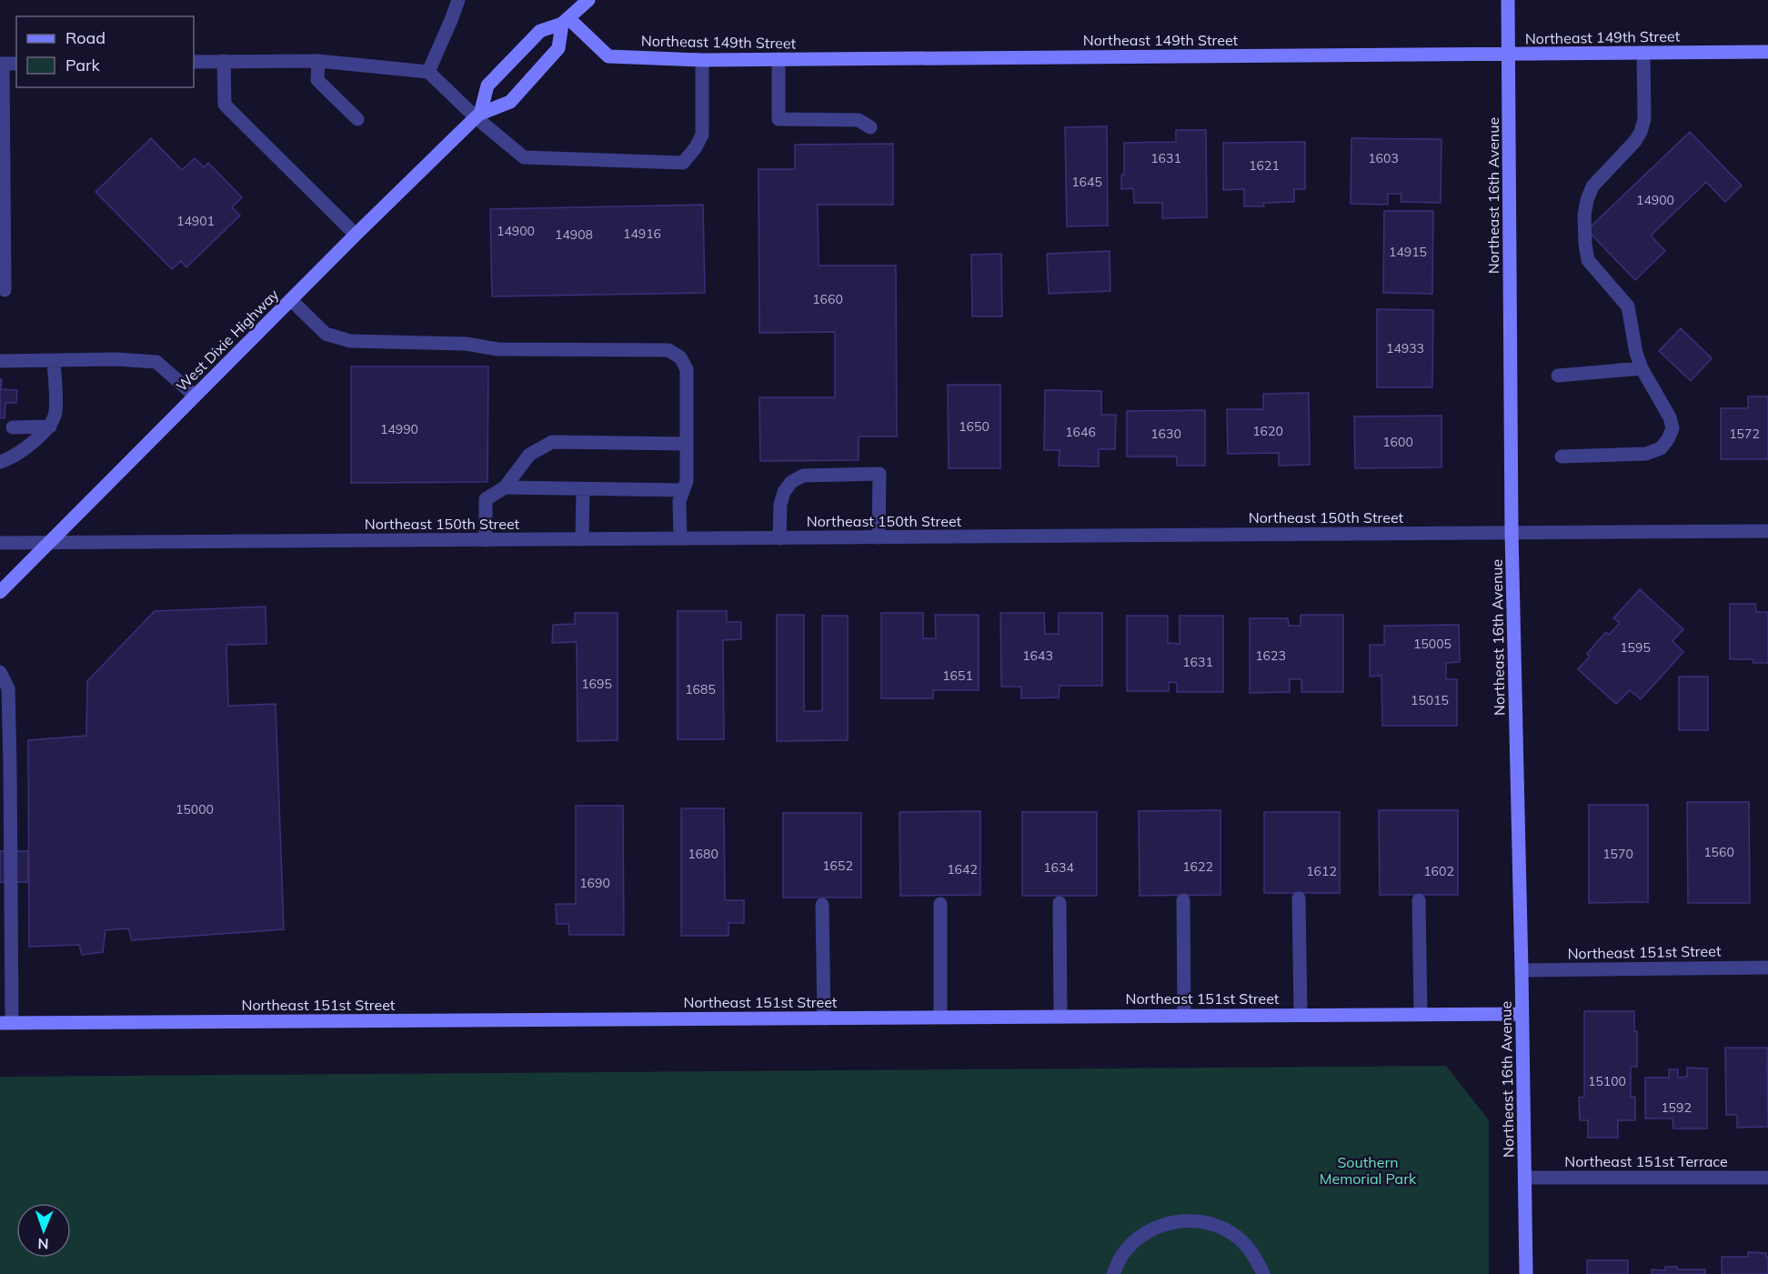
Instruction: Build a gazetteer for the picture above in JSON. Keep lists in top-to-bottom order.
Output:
{
  "streets": {
    "street": [
      "Northeast 149th Street",
      "Northeast 16th Avenue",
      "West Dixie Highway",
      "Northeast 150th Street",
      "Northeast 151st Street",
      "Northeast 151st Terrace"
    ]
  },
  "crossings": [
    ["Northeast 149th Street", "Northeast 16th Avenue"],
    ["Northeast 149th Street", "West Dixie Highway"],
    ["Northeast 16th Avenue", "Northeast 150th Street"],
    ["Northeast 16th Avenue", "Northeast 151st Street"],
    ["Northeast 16th Avenue", "Northeast 151st Terrace"],
    ["West Dixie Highway", "Northeast 150th Street"]
  ],
  "parks": ["Southern Memorial Park"],
  "house_numbers": [
    "1631",
    "1603",
    "1621",
    "1645",
    "14900",
    "14901",
    "14900",
    "14916",
    "14908",
    "14915",
    "1660",
    "14933",
    "1650",
    "14990",
    "1620",
    "1646",
    "1630",
    "1572",
    "1600",
    "15005",
    "1595",
    "1643",
    "1623",
    "1631",
    "1651",
    "1695",
    "1685",
    "15015",
    "15000",
    "1560",
    "1680",
    "1570",
    "1652",
    "1622",
    "1634",
    "1642",
    "1612",
    "1602",
    "1690",
    "15100",
    "1592"
  ],
  "legend": ["Road", "Park"],
  "north": "bottom"
}
